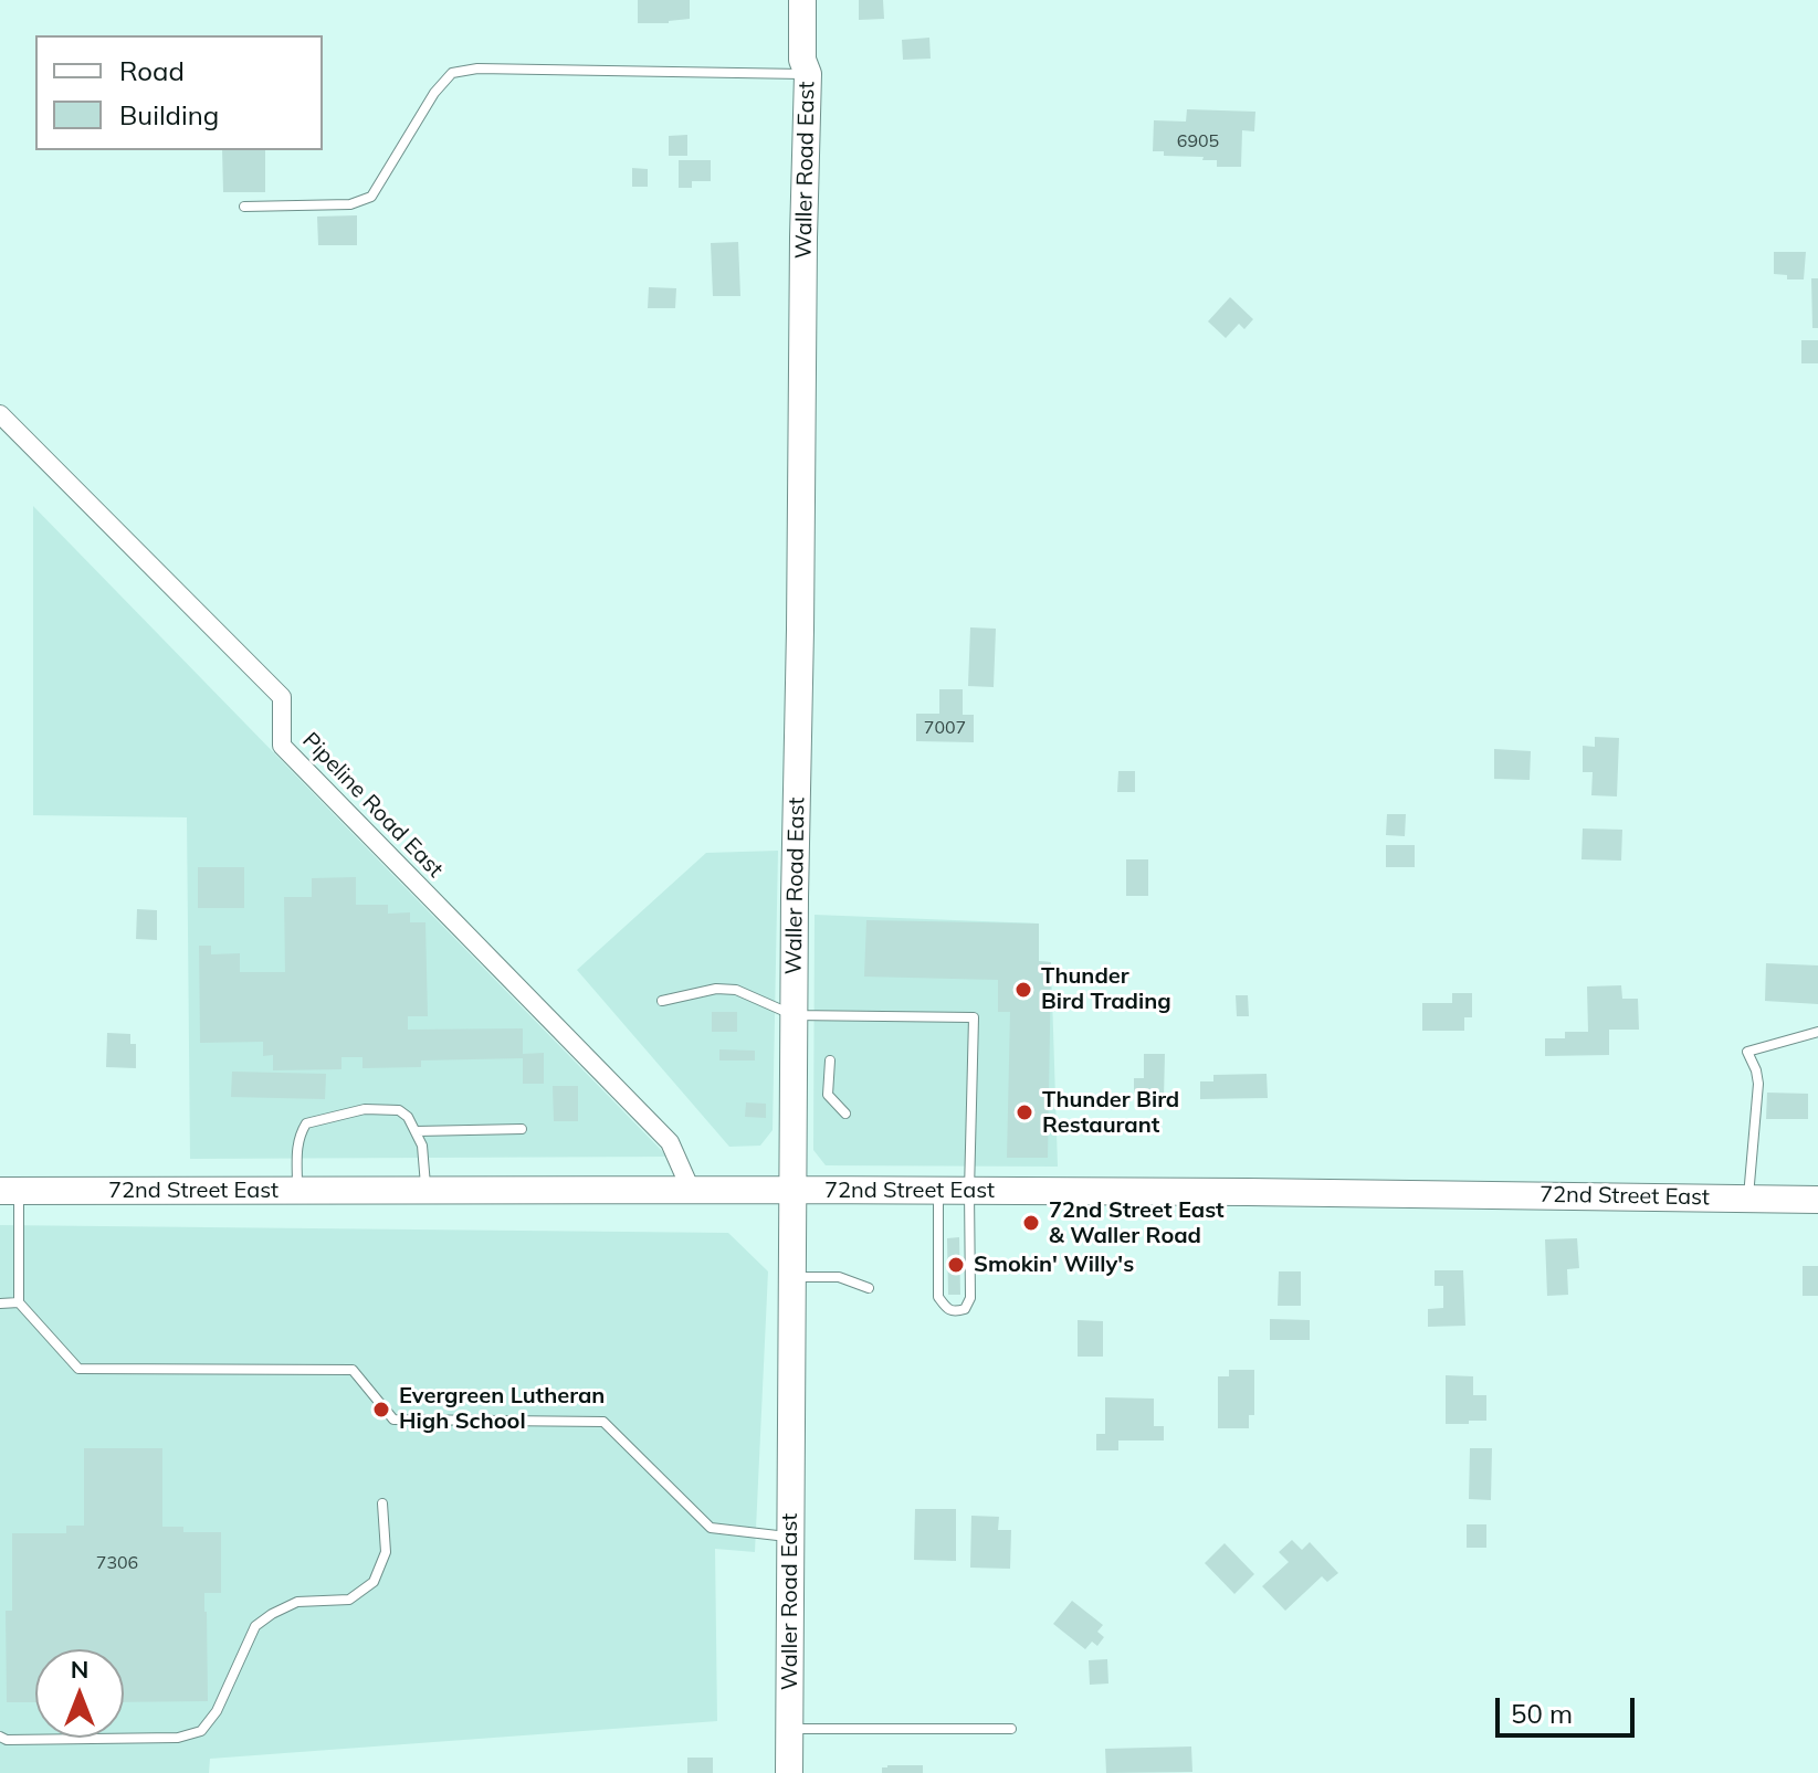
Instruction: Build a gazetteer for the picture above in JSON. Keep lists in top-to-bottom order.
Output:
{
  "streets": {
    "main road": ["Waller Road East", "72nd Street East"],
    "street": ["Pipeline Road East"]
  },
  "crossings": [
    ["Waller Road East", "72nd Street East"],
    ["Pipeline Road East", "72nd Street East"]
  ],
  "places": [
    "Thunder Bird Trading",
    "Thunder Bird Restaurant",
    "72nd Street East & Waller Road",
    "Smokin' Willy's",
    "Evergreen Lutheran High School"
  ],
  "house_numbers": ["6905", "7007", "7306"],
  "legend": ["Road", "Building"],
  "scale_bar": "50 m",
  "north": "top"
}
